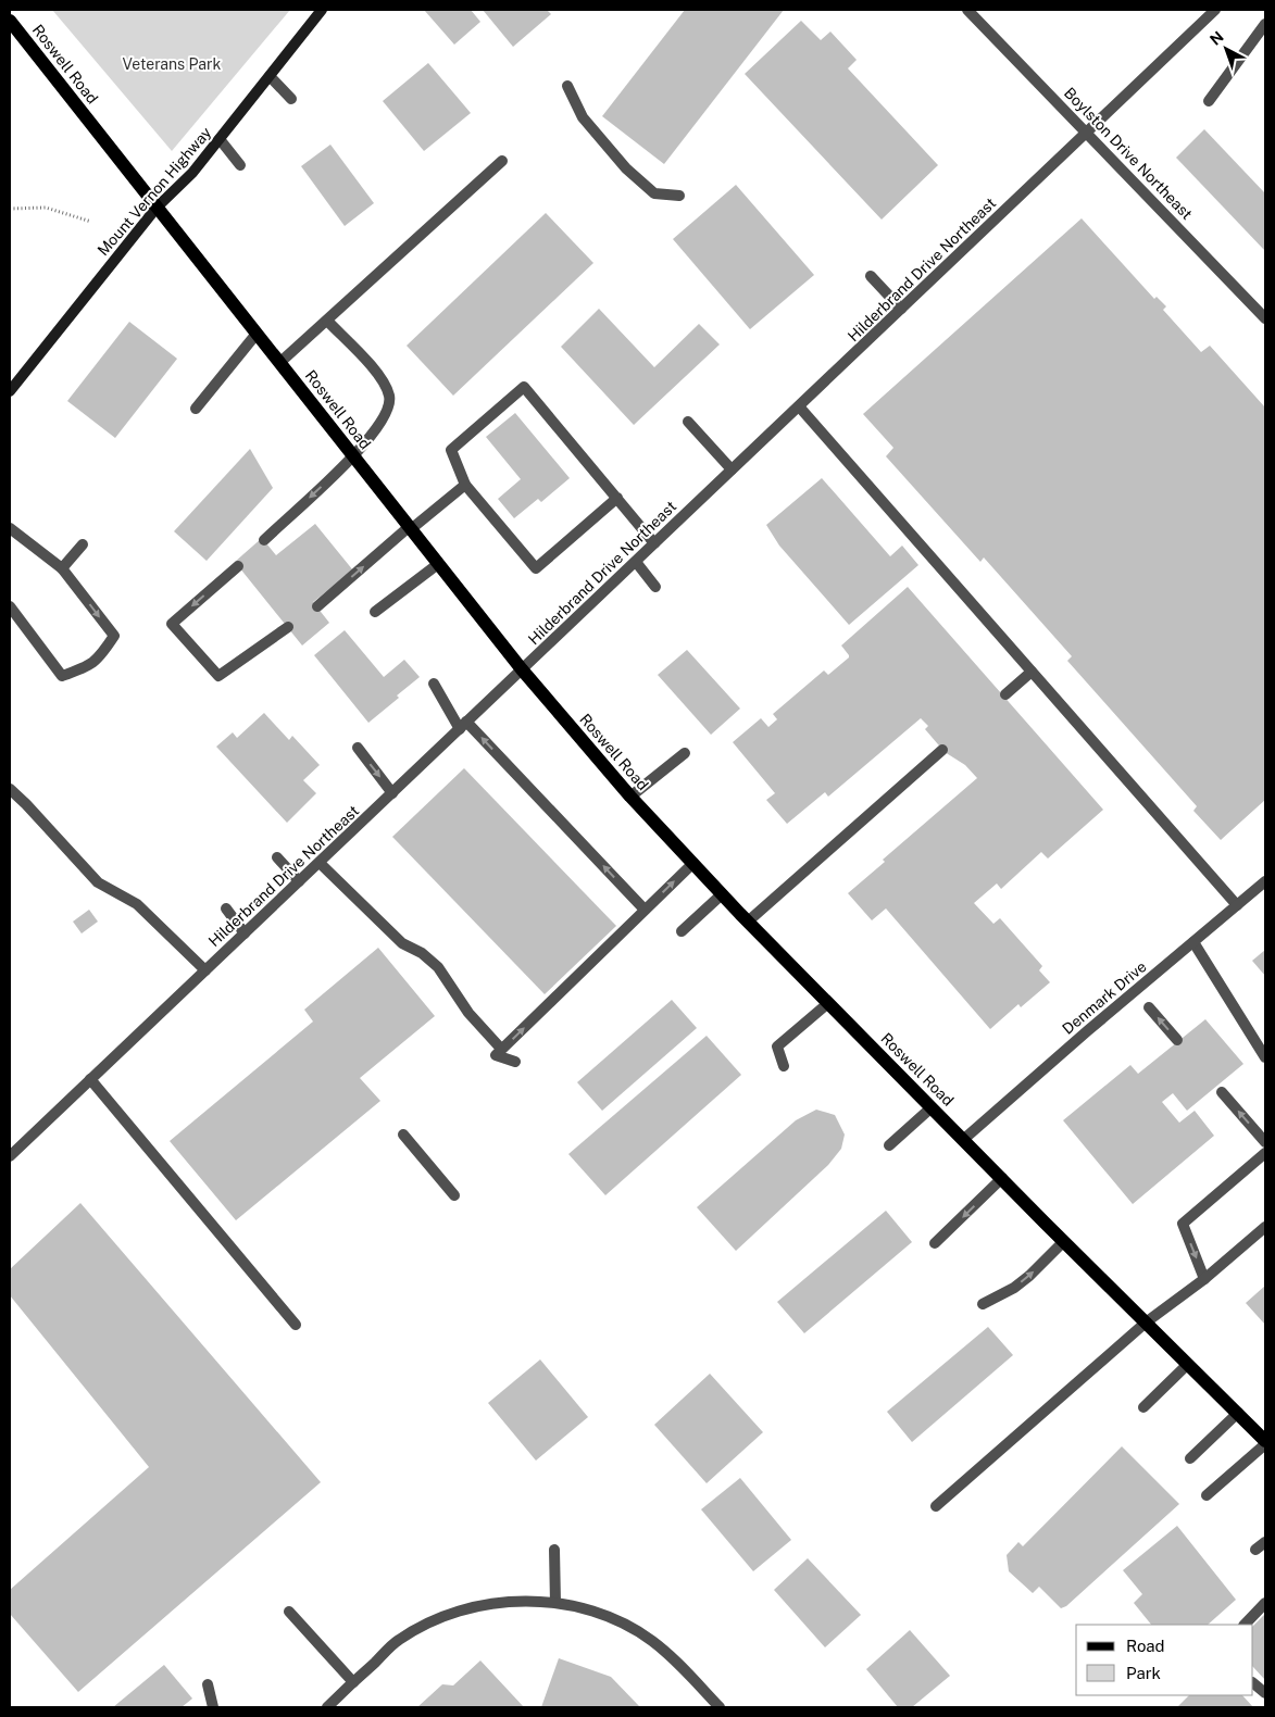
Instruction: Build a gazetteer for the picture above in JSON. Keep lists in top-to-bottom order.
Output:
{
  "streets": {
    "main road": ["Roswell Road", "Mount Vernon Highway"],
    "street": ["Boylston Drive Northeast", "Hilderbrand Drive Northeast", "Denmark Drive"]
  },
  "crossings": [
    ["Roswell Road", "Mount Vernon Highway"],
    ["Roswell Road", "Hilderbrand Drive Northeast"],
    ["Roswell Road", "Denmark Drive"],
    ["Boylston Drive Northeast", "Hilderbrand Drive Northeast"]
  ],
  "parks": ["Veterans Park"],
  "legend": ["Road", "Park"],
  "north": "top left"
}
